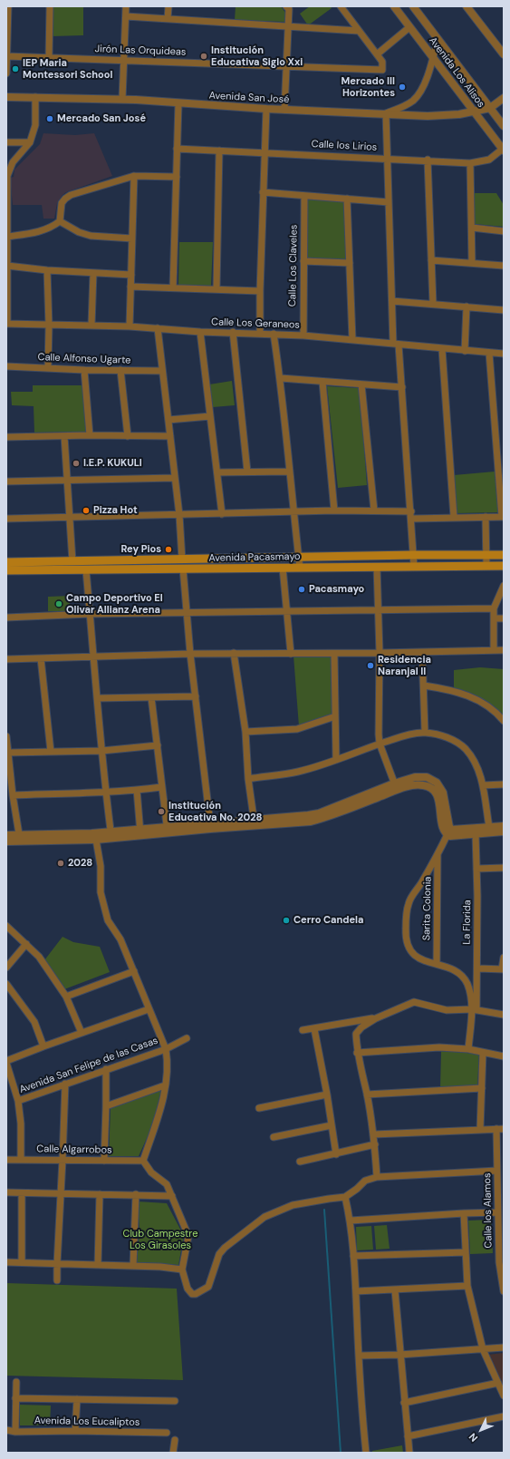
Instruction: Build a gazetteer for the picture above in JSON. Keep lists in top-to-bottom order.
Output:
{
  "streets": {
    "main road": ["Avenida Pacasmayo"],
    "street": [
      "Jirón Las Orquideas",
      "Avenida Los Alisos",
      "Avenida San José",
      "Calle los Lirios",
      "Calle Los Claveles",
      "Calle Los Geraneos",
      "Calle Alfonso Ugarte",
      "Sarita Colonia",
      "La Florida",
      "Avenida San Felipe de las Casas",
      "Calle Algarrobos",
      "Calle los Alamos",
      "Avenida Los Eucaliptos"
    ]
  },
  "crossings": [
    ["Avenida Los Alisos", "Avenida San José"],
    ["Avenida Los Alisos", "Calle los Lirios"],
    ["Calle Los Claveles", "Calle Los Geraneos"]
  ],
  "parks": ["Club Campestre Los Girasoles"],
  "places": [
    "Institución Educativa Siglo Xxi",
    "IEP Maria Montessori School",
    "Mercado III Horizontes",
    "Mercado San José",
    "I.E.P. KUKULI",
    "Pizza Hot",
    "Rey Pios",
    "Pacasmayo",
    "Campo Deportivo El Olivar Allianz Arena",
    "Residencia Naranjal II",
    "Institución Educativa No. 2028",
    "2028",
    "Cerro Candela"
  ],
  "north": "bottom left"
}
